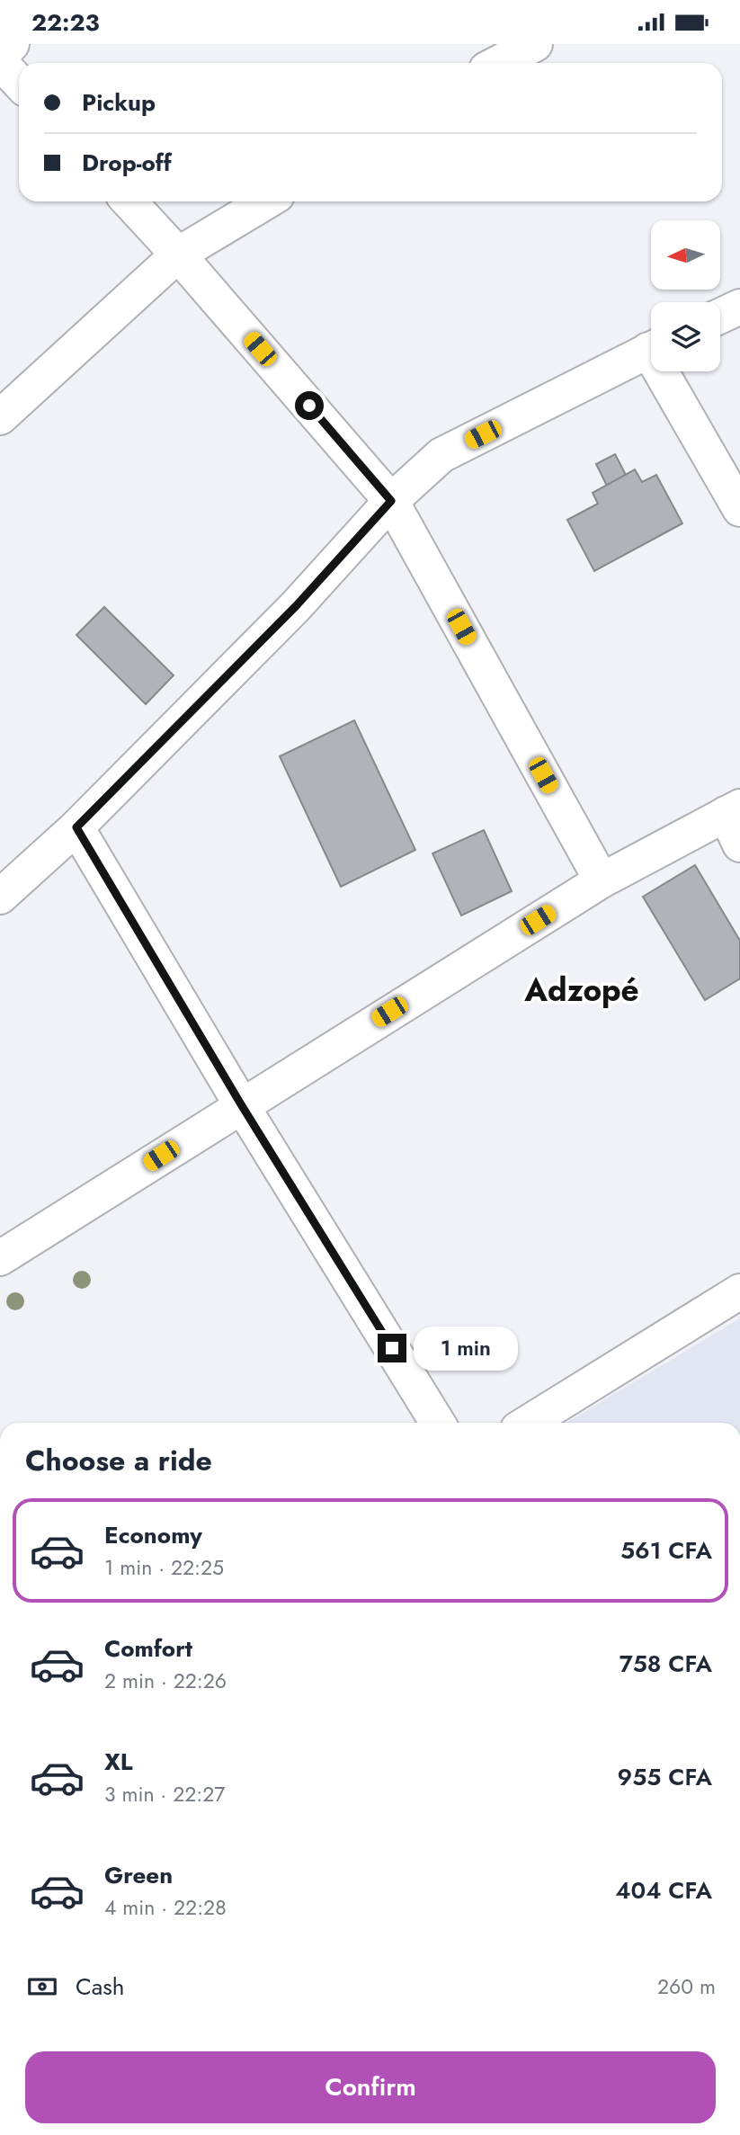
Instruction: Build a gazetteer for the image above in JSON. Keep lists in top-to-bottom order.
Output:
{
  "districts": ["Adzopé"],
  "north": "left",
  "page": {
    "status": "22:23",
    "banner": ["Pickup", "Drop-off"],
    "bubble": "1 min",
    "heading": "Choose a ride",
    "list": [
      {
        "name": "Economy",
        "note": "1 min · 22:25",
        "value": "561 CFA"
      },
      {
        "name": "Comfort",
        "note": "2 min · 22:26",
        "value": "758 CFA"
      },
      {
        "name": "XL",
        "note": "3 min · 22:27",
        "value": "955 CFA"
      },
      {
        "name": "Green",
        "note": "4 min · 22:28",
        "value": "404 CFA"
      }
    ],
    "pay": ["Cash", "260 m"],
    "buttons": "Confirm"
  }
}
